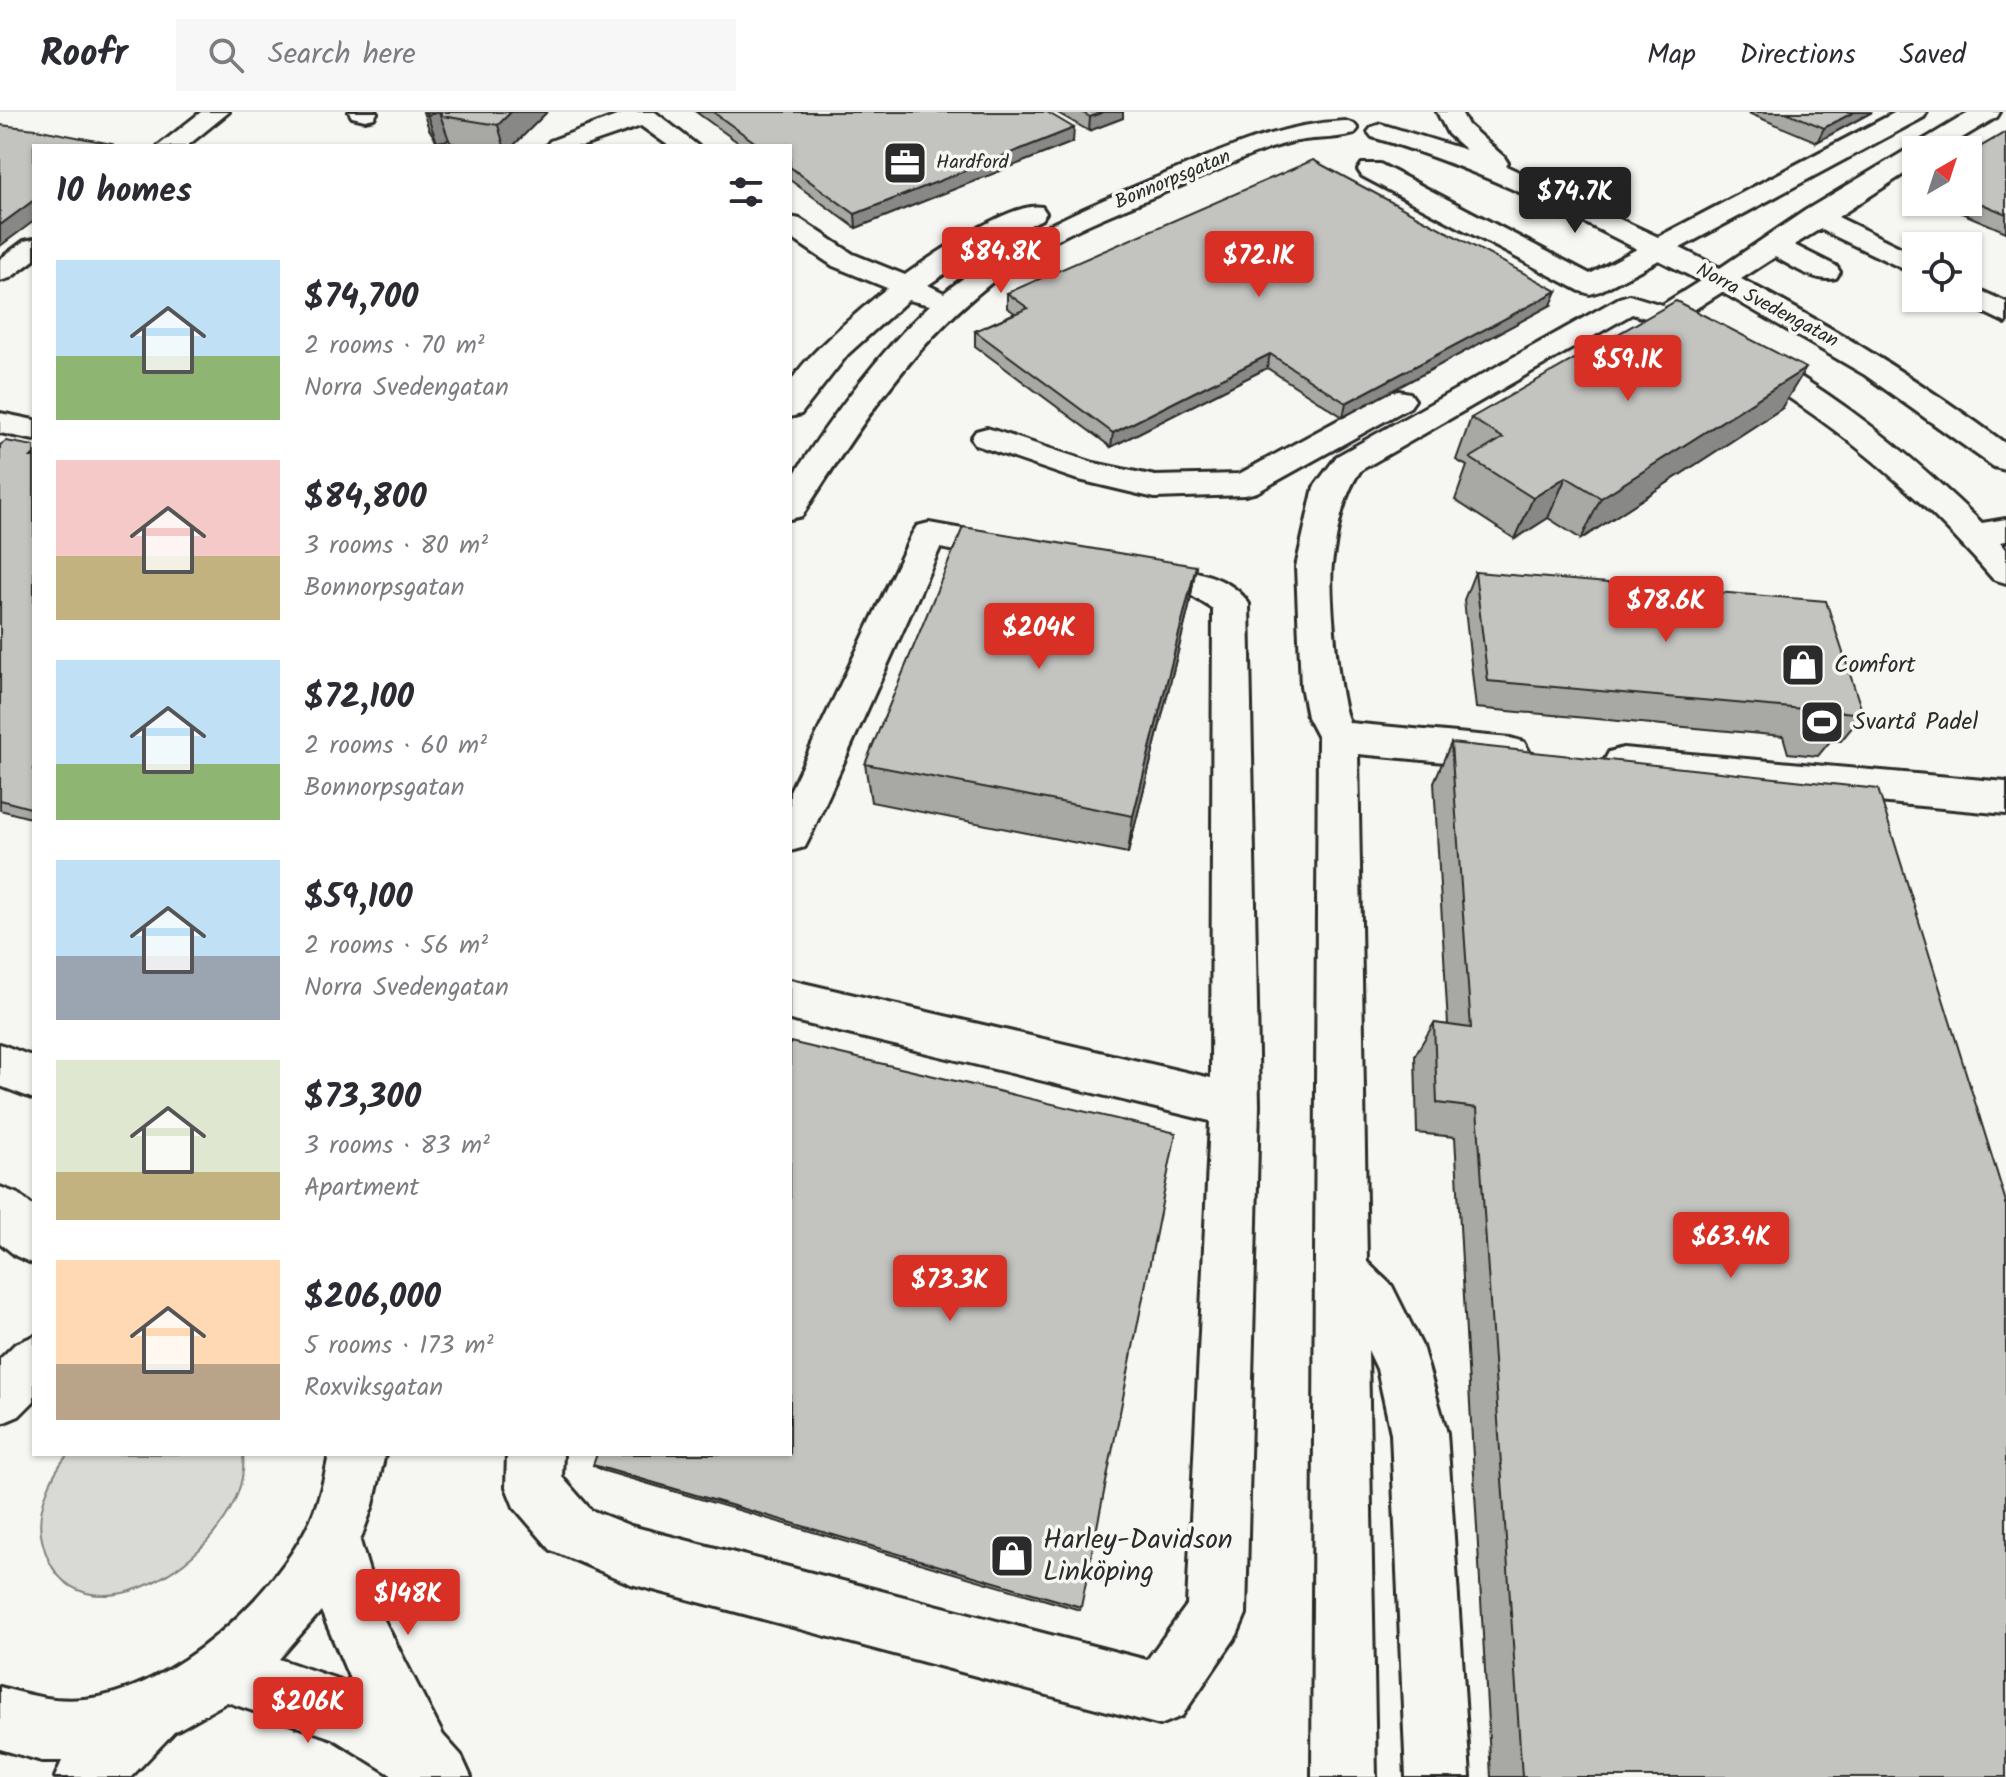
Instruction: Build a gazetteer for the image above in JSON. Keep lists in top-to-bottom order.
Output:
{
  "streets": {
    "street": ["Bonnorpsgatan", "Norra Svedengatan"]
  },
  "places": {
    "office": ["Hardford"],
    "shop": ["Comfort", "Harley-Davidson Linköping"],
    "sports": ["Svartå Padel"]
  },
  "north": "top right",
  "page": {
    "header": "Roofr",
    "search": "Search here",
    "nav": ["Map", "Directions", "Saved"],
    "heading": "10 homes",
    "price": [
      "$74.7K",
      "$84.8K",
      "$72.1K",
      "$59.1K",
      "$78.6K",
      "$204K",
      "$63.4K",
      "$73.3K",
      "$148K",
      "$206K"
    ],
    "list": [
      {
        "name": "$74,700",
        "note": "2 rooms · 70 m² · Norra Svedengatan"
      },
      {
        "name": "$84,800",
        "note": "3 rooms · 80 m² · Bonnorpsgatan"
      },
      {
        "name": "$72,100",
        "note": "2 rooms · 60 m² · Bonnorpsgatan"
      },
      {
        "name": "$59,100",
        "note": "2 rooms · 56 m² · Norra Svedengatan"
      },
      {
        "name": "$73,300",
        "note": "3 rooms · 83 m² · Apartment"
      },
      {
        "name": "$206,000",
        "note": "5 rooms · 173 m² · Roxviksgatan"
      }
    ]
  }
}
